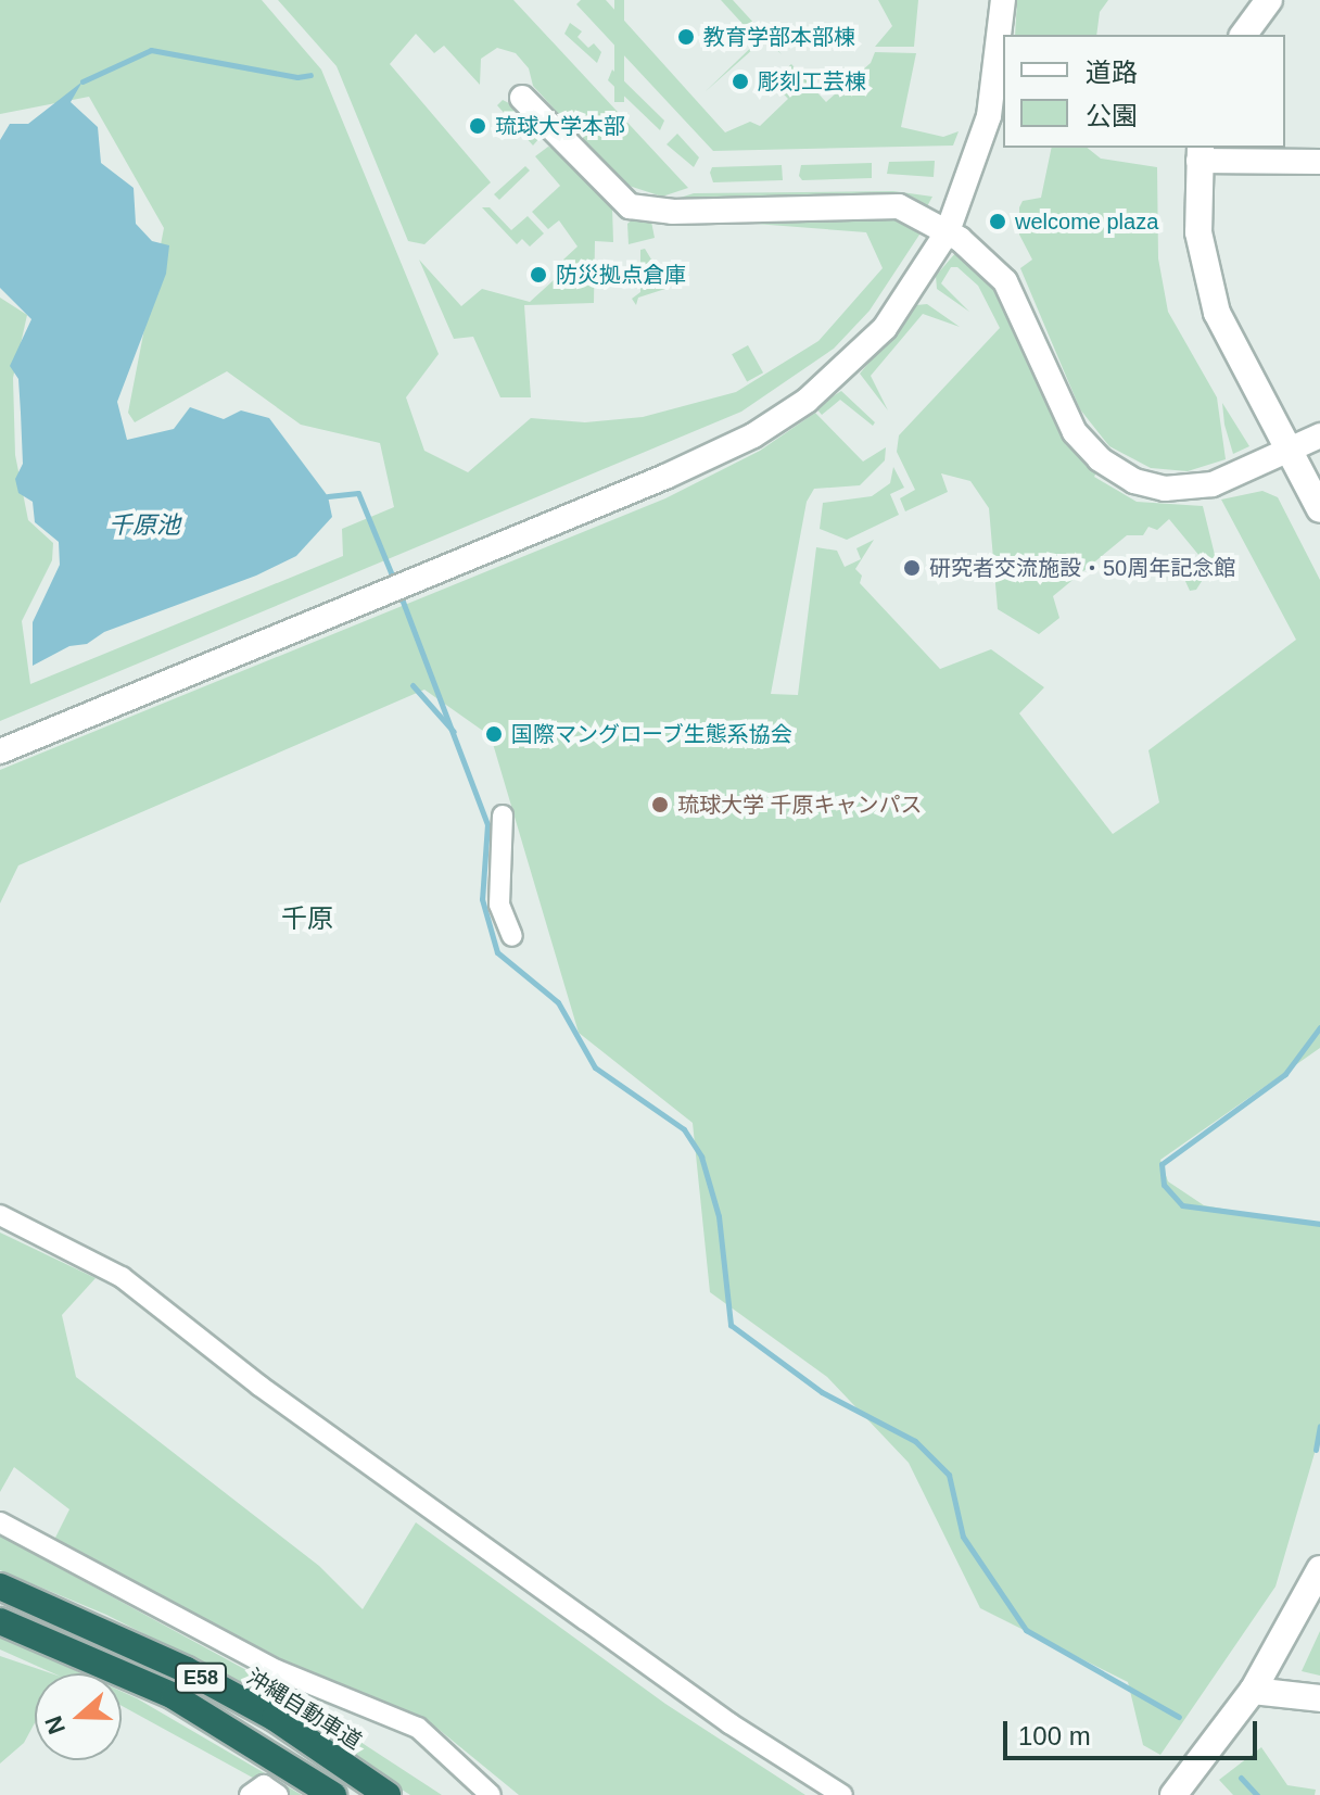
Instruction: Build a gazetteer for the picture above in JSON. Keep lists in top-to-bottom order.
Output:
{
  "streets": {
    "highway": ["E58", "沖縄自動車道"]
  },
  "districts": ["千原"],
  "water": ["千原池"],
  "places": [
    "教育学部本部棟",
    "彫刻工芸棟",
    "琉球大学本部",
    "welcome plaza",
    "防災拠点倉庫",
    "研究者交流施設・50周年記念館",
    "国際マングローブ生態系協会",
    "琉球大学 千原キャンパス"
  ],
  "legend": ["道路", "公園"],
  "scale_bar": "100 m",
  "north": "left"
}
